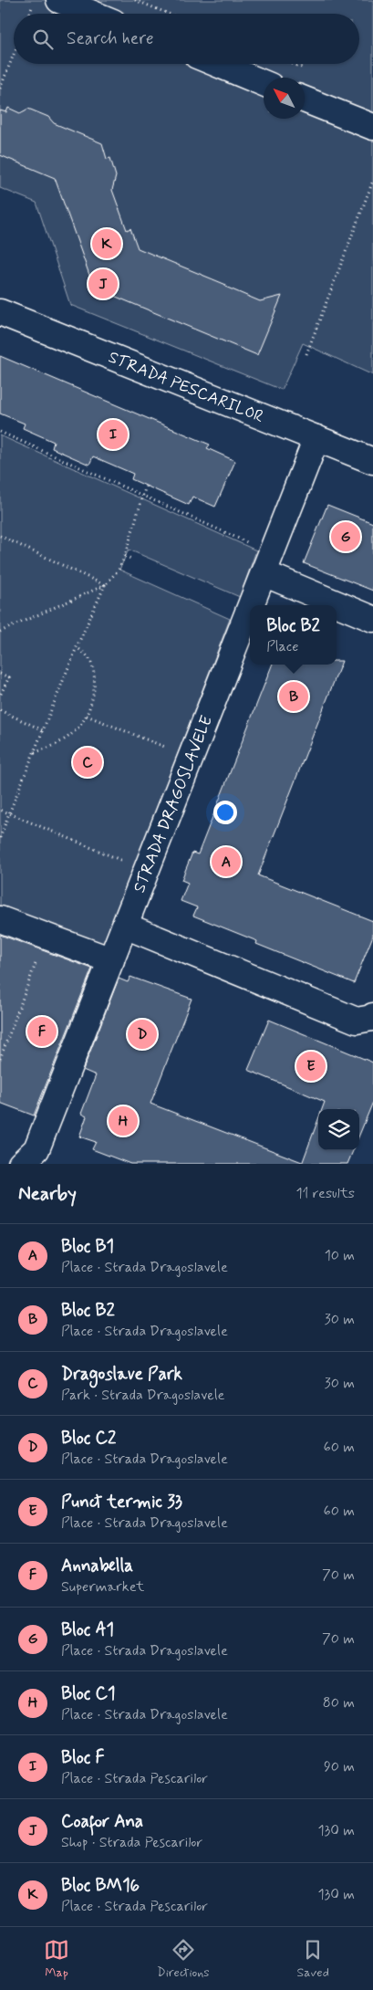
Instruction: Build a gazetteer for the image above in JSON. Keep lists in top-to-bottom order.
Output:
{
  "streets": {
    "street": ["STRADA PESCARILOR", "STRADA DRAGOSLAVELE"]
  },
  "crossings": [
    ["STRADA PESCARILOR", "STRADA DRAGOSLAVELE"]
  ],
  "north": "top left",
  "page": {
    "search": "Search here",
    "pins": [
      "K",
      "J",
      "I",
      "G",
      "B",
      "C",
      "A",
      "F",
      "D",
      "E",
      "H"
    ],
    "popup": ["Bloc B2", "Place"],
    "heading": ["Nearby", "11 results"],
    "list": [
      {
        "mark": "A",
        "name": "Bloc B1",
        "note": "Place · Strada Dragoslavele",
        "value": "10 m"
      },
      {
        "mark": "B",
        "name": "Bloc B2",
        "note": "Place · Strada Dragoslavele",
        "value": "30 m"
      },
      {
        "mark": "C",
        "name": "Dragoslave Park",
        "note": "Park · Strada Dragoslavele",
        "value": "30 m"
      },
      {
        "mark": "D",
        "name": "Bloc C2",
        "note": "Place · Strada Dragoslavele",
        "value": "60 m"
      },
      {
        "mark": "E",
        "name": "Punct termic 33",
        "note": "Place · Strada Dragoslavele",
        "value": "60 m"
      },
      {
        "mark": "F",
        "name": "Annabella",
        "note": "Supermarket",
        "value": "70 m"
      },
      {
        "mark": "G",
        "name": "Bloc A1",
        "note": "Place · Strada Dragoslavele",
        "value": "70 m"
      },
      {
        "mark": "H",
        "name": "Bloc C1",
        "note": "Place · Strada Dragoslavele",
        "value": "80 m"
      },
      {
        "mark": "I",
        "name": "Bloc F",
        "note": "Place · Strada Pescarilor",
        "value": "90 m"
      },
      {
        "mark": "J",
        "name": "Coafor Ana",
        "note": "Shop · Strada Pescarilor",
        "value": "130 m"
      },
      {
        "mark": "K",
        "name": "Bloc BM16",
        "note": "Place · Strada Pescarilor",
        "value": "130 m"
      }
    ],
    "nav": ["Map", "Directions", "Saved"]
  }
}
